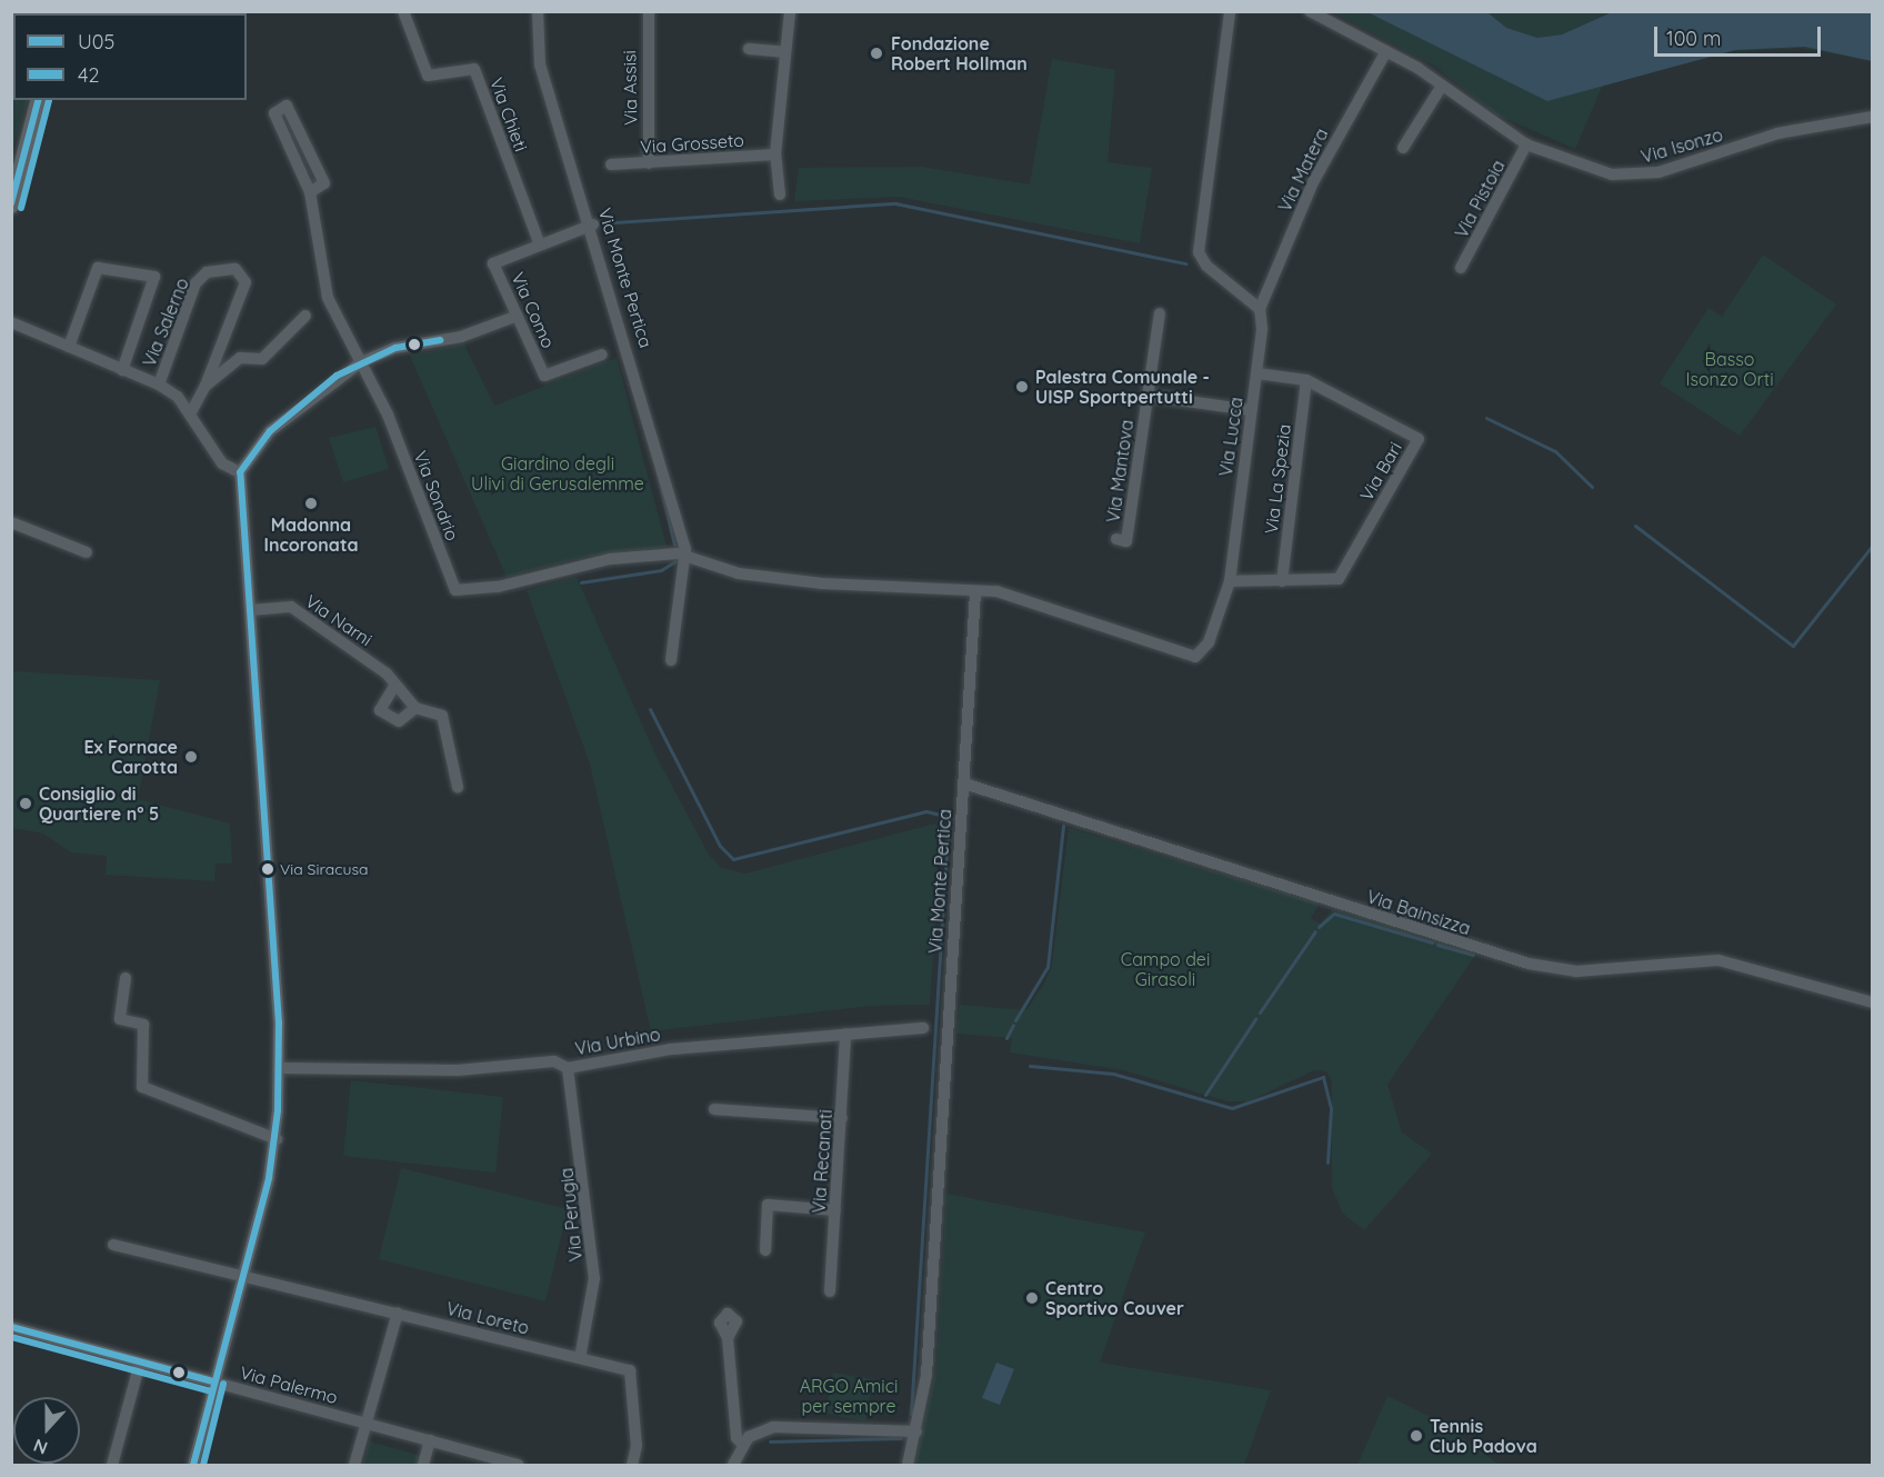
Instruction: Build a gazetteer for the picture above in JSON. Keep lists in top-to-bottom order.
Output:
{
  "streets": {
    "street": [
      "Via Assisi",
      "Via Chieti",
      "Via Grosseto",
      "Via Isonzo",
      "Via Matera",
      "Via Pistoia",
      "Via Monte Pertica",
      "Via Como",
      "Via Salerno",
      "Via Lucca",
      "Via Mantova",
      "Via Bari",
      "Via La Spezia",
      "Via Sondrio",
      "Via Narni",
      "Via Bainsizza",
      "Via Urbino",
      "Via Recanati",
      "Via Perugia",
      "Via Loreto",
      "Via Palermo"
    ]
  },
  "crossings": [
    ["Via Assisi", "Via Grosseto"],
    ["Via Chieti", "Via Como"],
    ["Via Isonzo", "Via Matera"],
    ["Via Isonzo", "Via Pistoia"],
    ["Via Matera", "Via Lucca"],
    ["Via Monte Pertica", "Via Como"],
    ["Via Monte Pertica", "Via Lucca"],
    ["Via Monte Pertica", "Via Sondrio"],
    ["Via Monte Pertica", "Via Bainsizza"],
    ["Via Lucca", "Via Mantova"],
    ["Via Lucca", "Via Bari"],
    ["Via Bari", "Via La Spezia"],
    ["Via Urbino", "Via Recanati"],
    ["Via Urbino", "Via Perugia"],
    ["Via Perugia", "Via Loreto"]
  ],
  "parks": [
    "Basso Isonzo Orti",
    "Giardino degli Ulivi di Gerusalemme",
    "Campo dei Girasoli",
    "ARGO Amici per sempre"
  ],
  "places": [
    "Fondazione Robert Hollman",
    "Palestra Comunale - UISP Sportpertutti",
    "Madonna Incoronata",
    "Ex Fornace Carotta",
    "Consiglio di Quartiere n° 5",
    "Via Siracusa",
    "Centro Sportivo Couver",
    "Tennis Club Padova"
  ],
  "lines": ["transit line U05", "transit line 42"],
  "legend": ["U05", "42"],
  "scale_bar": "100 m",
  "north": "bottom"
}
